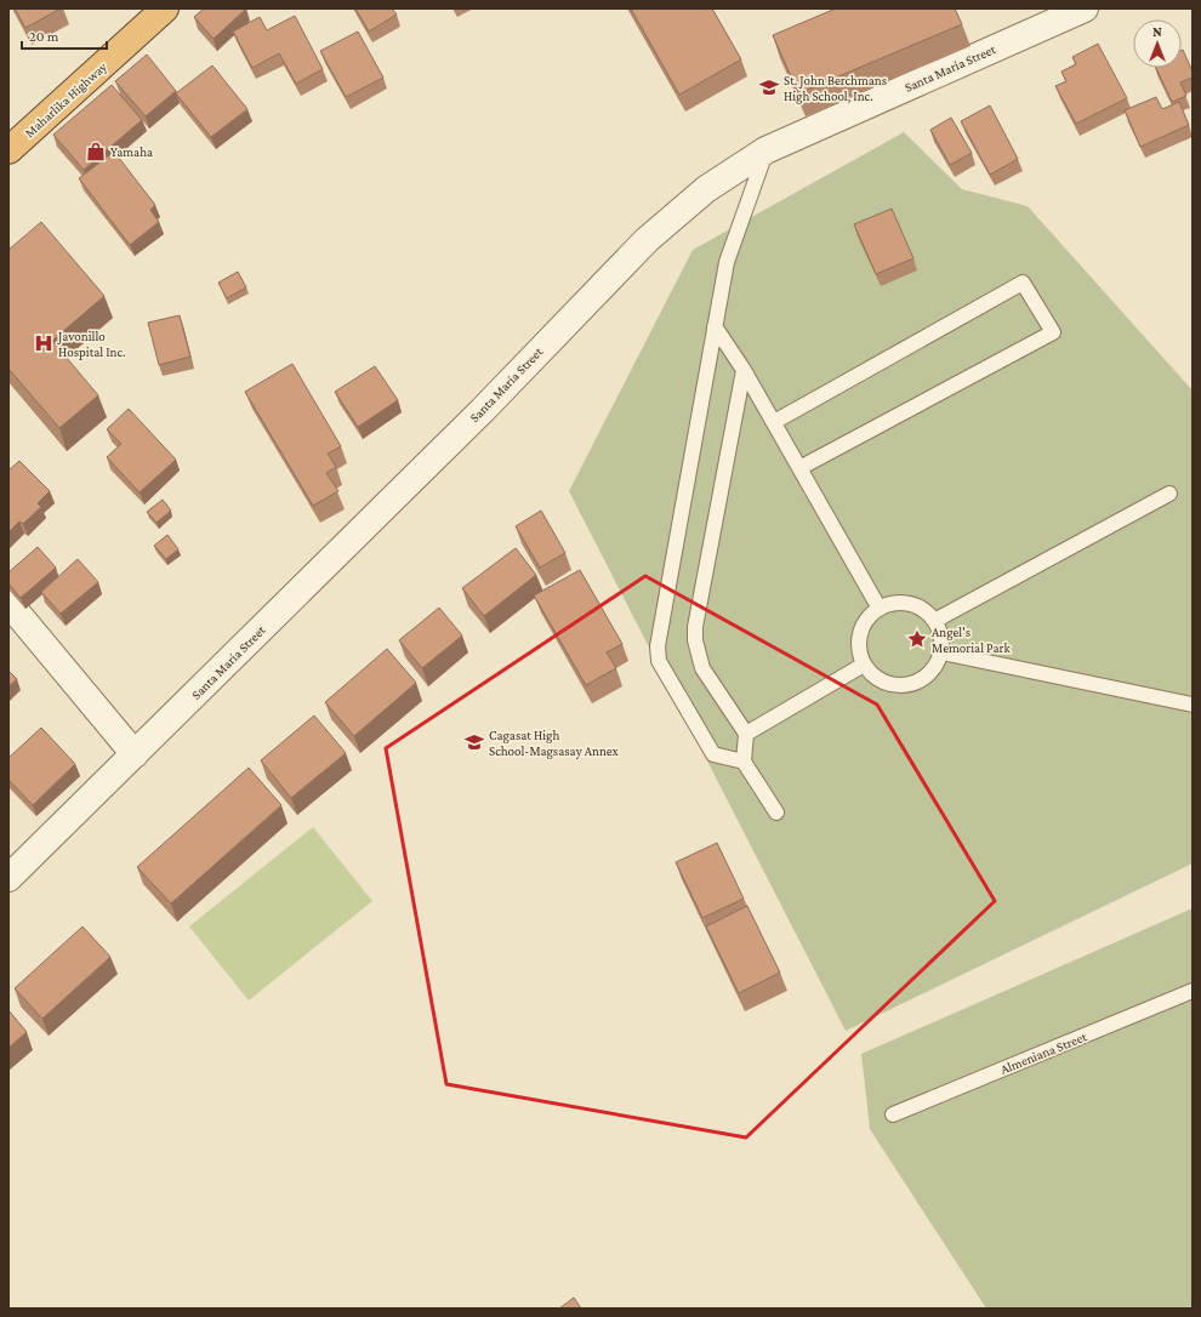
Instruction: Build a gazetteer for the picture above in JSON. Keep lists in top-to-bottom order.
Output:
{
  "streets": {
    "highway": ["Maharlika Highway"],
    "street": ["Santa Maria Street"],
    "lane": ["Almeniana Street"]
  },
  "places": {
    "school or university": ["St. John Berchmans High School, Inc.", "Cagasat High School-Magsasay Annex"],
    "shop": ["Yamaha"],
    "hospital": ["Javonillo Hospital Inc."],
    "place": ["Angel's Memorial Park"]
  },
  "scale_bar": "20 m",
  "north": "top"
}
